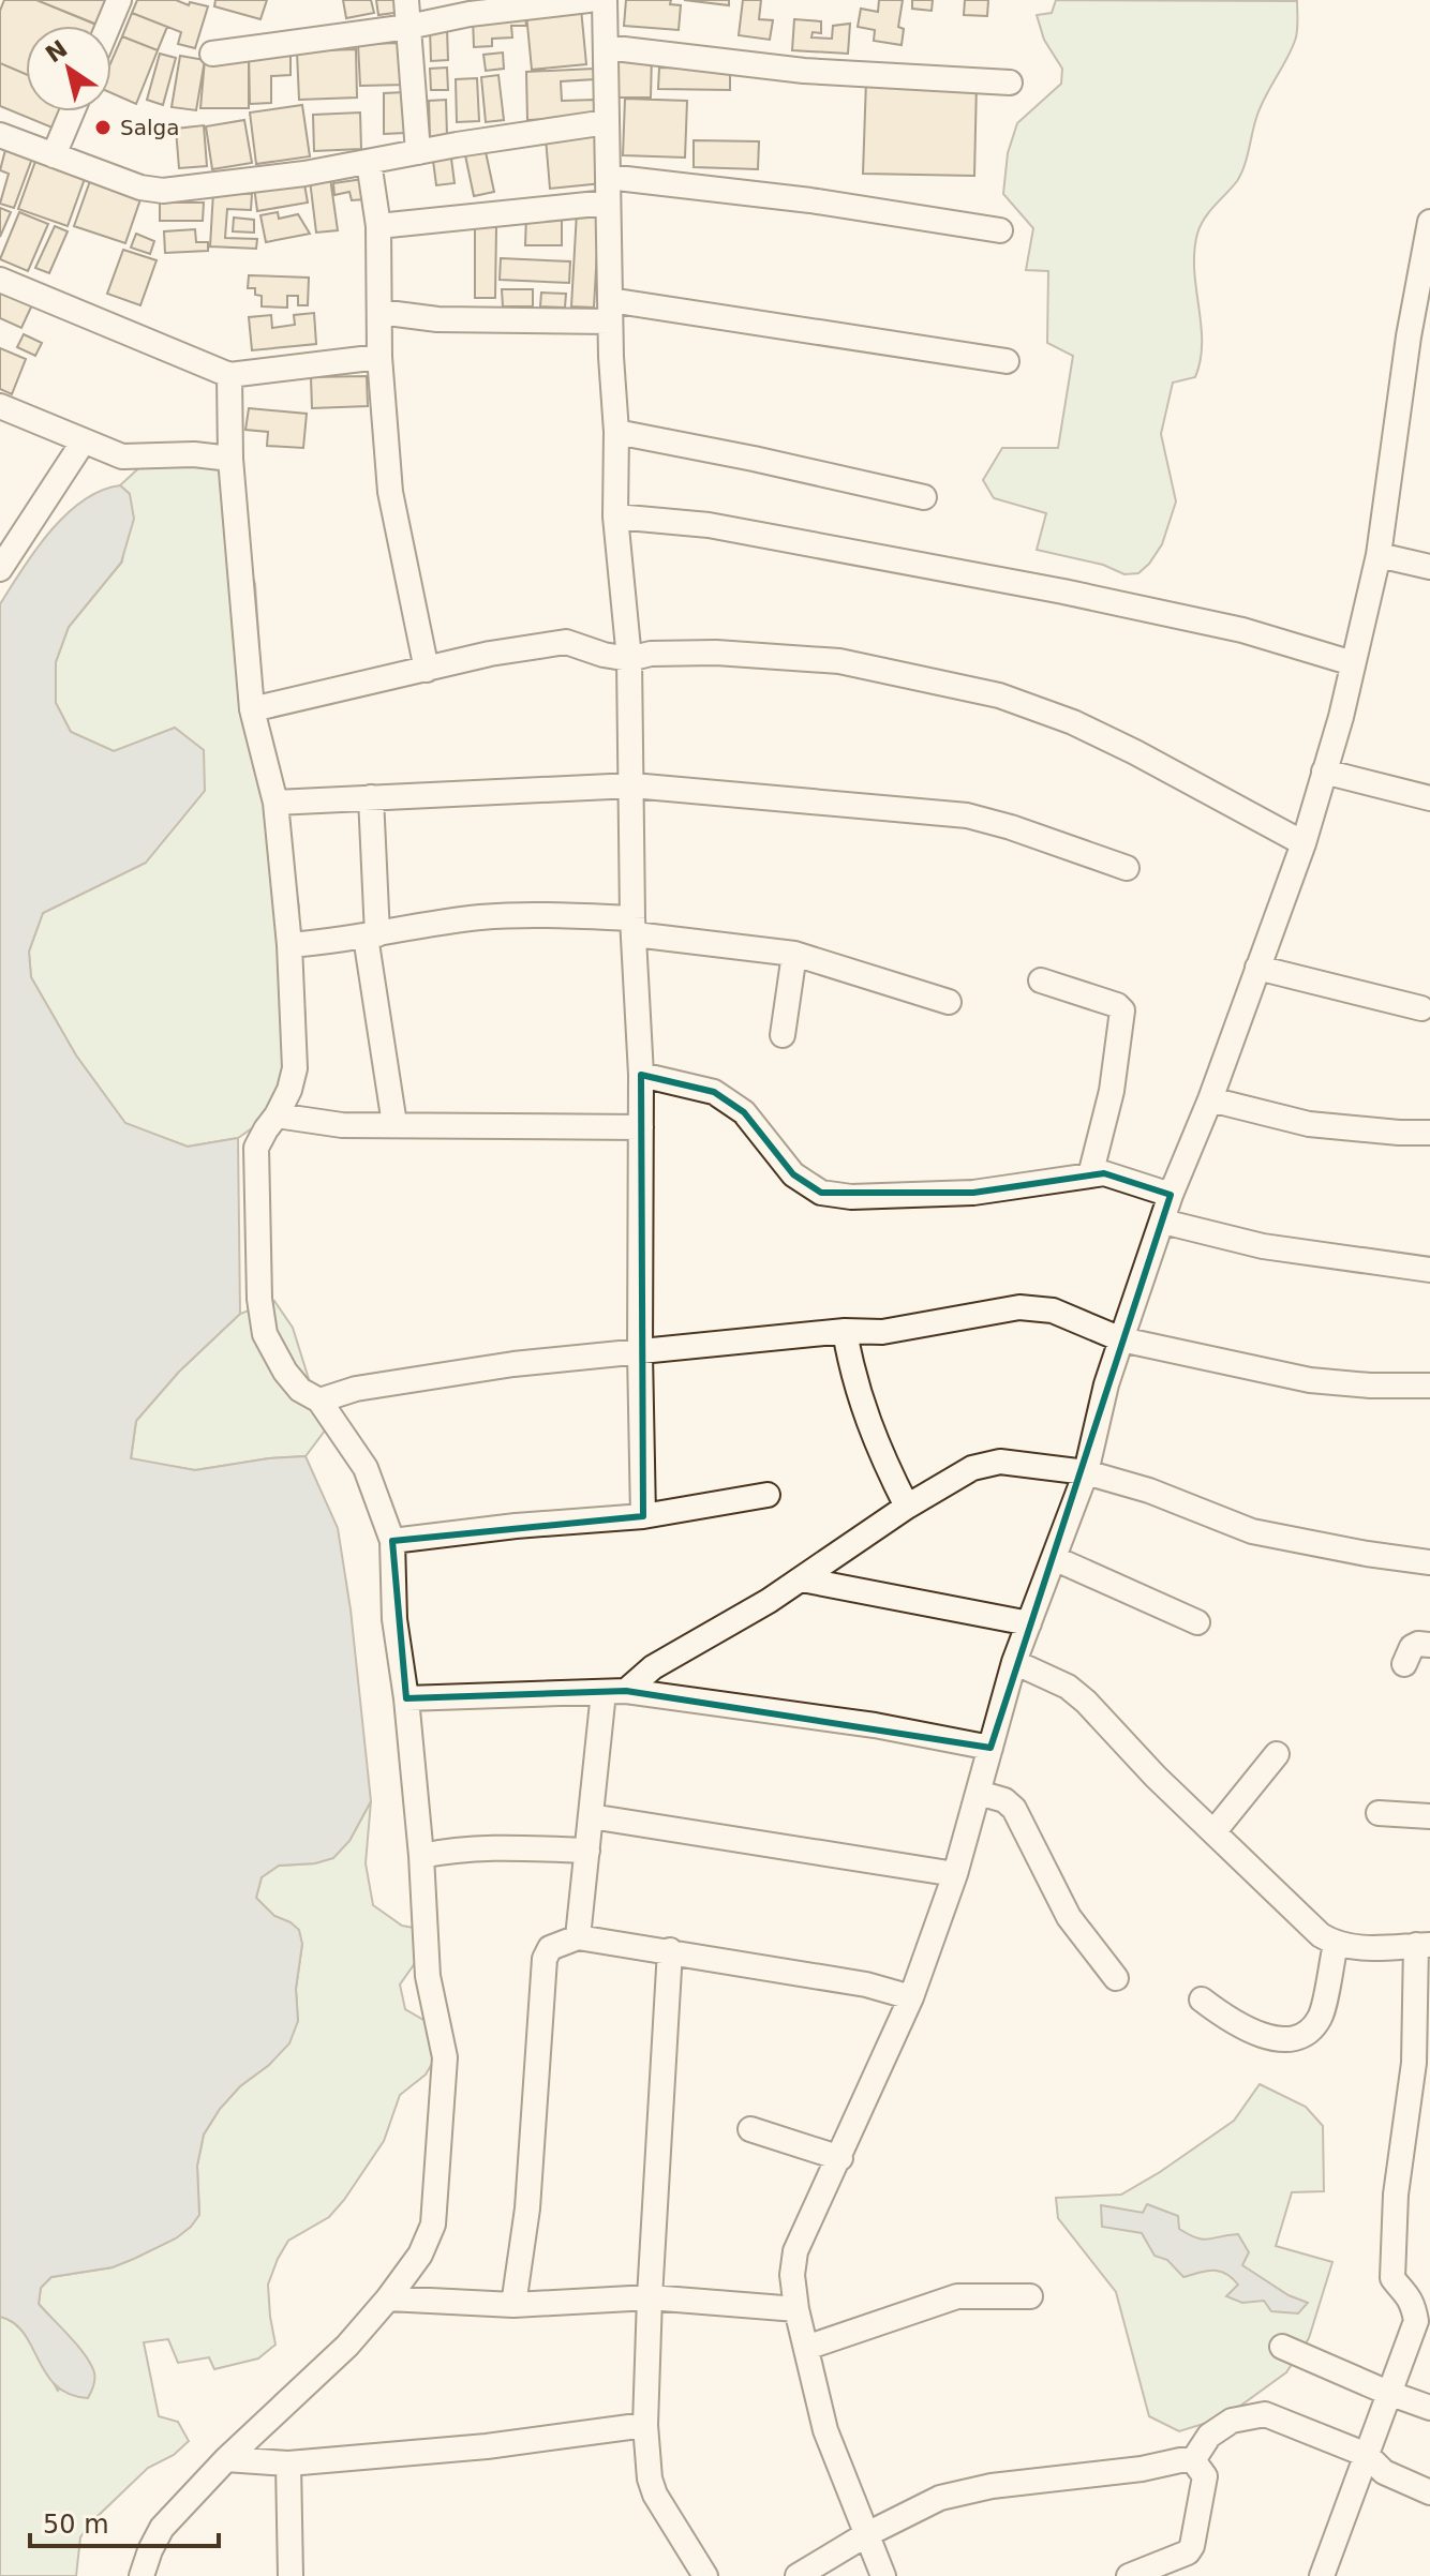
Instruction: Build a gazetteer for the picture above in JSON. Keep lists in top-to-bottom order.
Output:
{
  "places": ["Salga"],
  "scale_bar": "50 m",
  "north": "top left"
}
